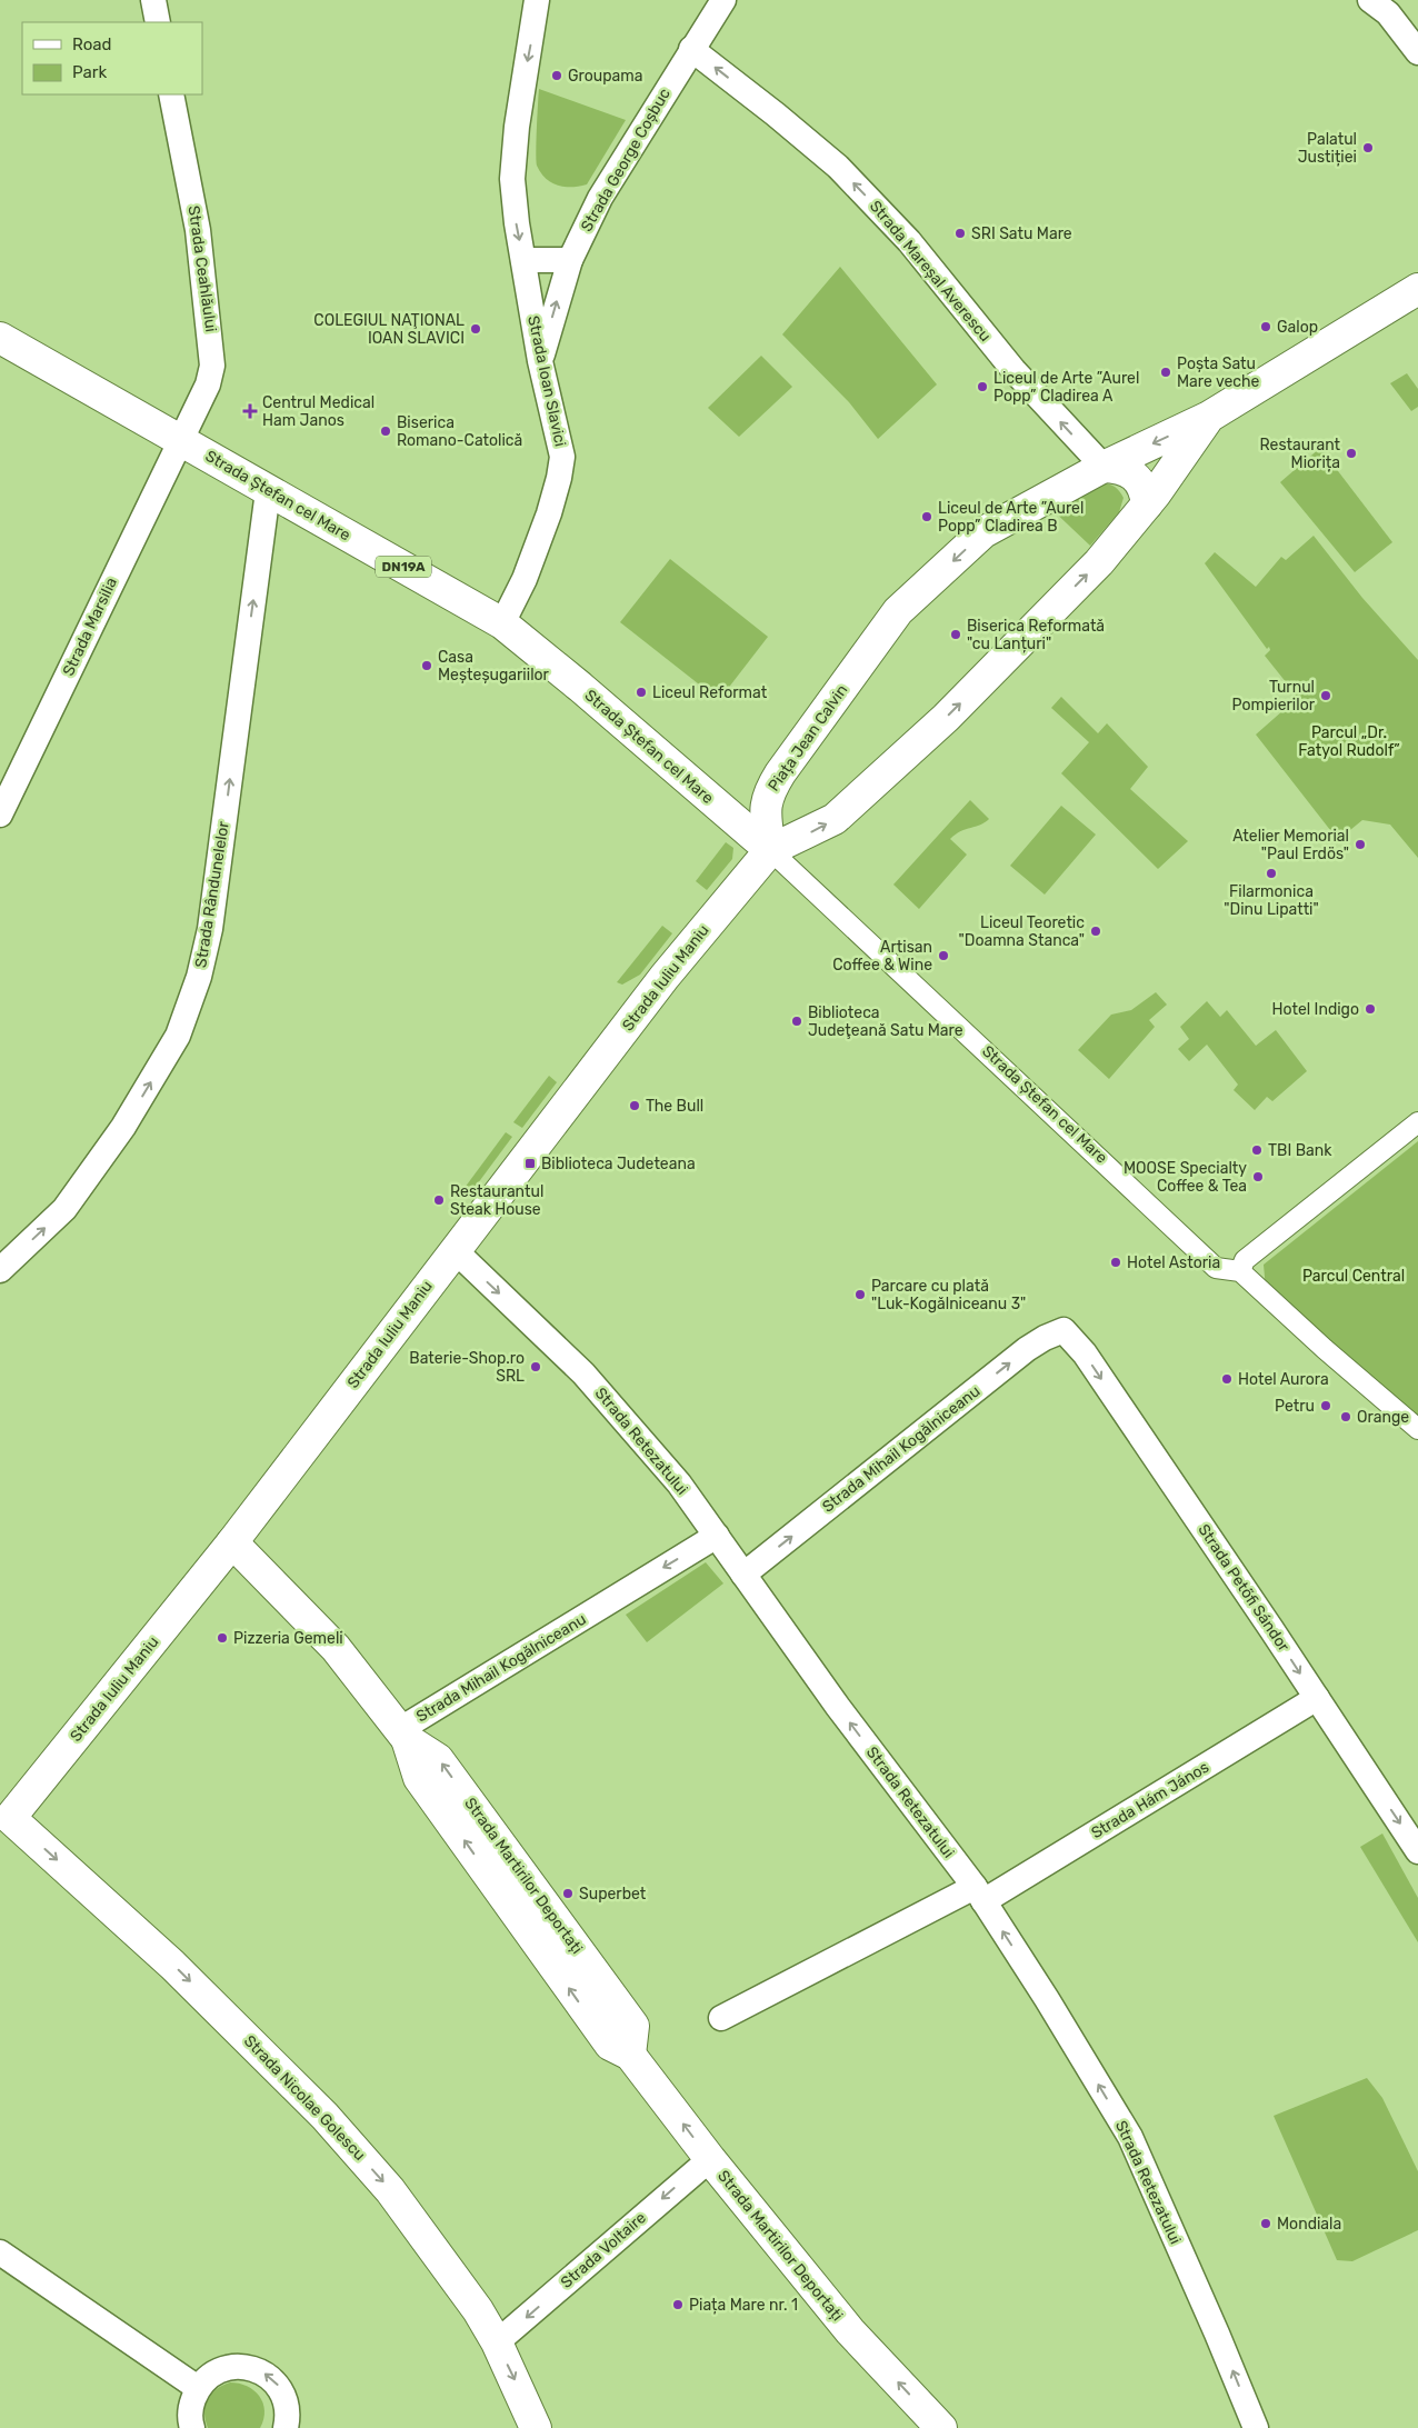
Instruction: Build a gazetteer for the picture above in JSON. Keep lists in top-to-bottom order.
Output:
{
  "streets": {
    "main road": [
      "Strada Ștefan cel Mare",
      "DN19A",
      "Piața Jean Calvin",
      "Strada Iuliu Maniu",
      "Strada Martirilor Deportați",
      "Strada Nicolae Golescu"
    ],
    "street": [
      "Strada George Coșbuc",
      "Strada Ceahlăului",
      "Strada Mareșal Averescu",
      "Strada Ioan Slavici",
      "Strada Marsilia",
      "Strada Rândunelelor",
      "Strada Retezatului",
      "Strada Mihail Kogălniceanu",
      "Strada Petőfi Sándor",
      "Strada Hám János",
      "Strada Voltaire"
    ]
  },
  "crossings": [
    ["Strada George Coșbuc", "Strada Mareșal Averescu"],
    ["Strada George Coșbuc", "Strada Ioan Slavici"],
    ["Strada Ceahlăului", "Strada Ștefan cel Mare"],
    ["Strada Ceahlăului", "Strada Marsilia"],
    ["Strada Mareșal Averescu", "Piața Jean Calvin"],
    ["Strada Ioan Slavici", "Strada Ștefan cel Mare"],
    ["Strada Ștefan cel Mare", "Strada Marsilia"],
    ["Strada Ștefan cel Mare", "Piața Jean Calvin"],
    ["Strada Ștefan cel Mare", "Strada Rândunelelor"],
    ["Strada Ștefan cel Mare", "Strada Iuliu Maniu"],
    ["Piața Jean Calvin", "Strada Iuliu Maniu"],
    ["Strada Iuliu Maniu", "Strada Retezatului"],
    ["Strada Iuliu Maniu", "Strada Martirilor Deportați"],
    ["Strada Iuliu Maniu", "Strada Nicolae Golescu"],
    ["Strada Retezatului", "Strada Mihail Kogălniceanu"],
    ["Strada Retezatului", "Strada Hám János"],
    ["Strada Mihail Kogălniceanu", "Strada Petőfi Sándor"],
    ["Strada Mihail Kogălniceanu", "Strada Martirilor Deportați"],
    ["Strada Petőfi Sándor", "Strada Hám János"],
    ["Strada Martirilor Deportați", "Strada Voltaire"],
    ["Strada Nicolae Golescu", "Strada Voltaire"]
  ],
  "one_way": [
    "Strada Mareșal Averescu",
    "Strada Ioan Slavici",
    "Strada Rândunelelor",
    "Strada Martirilor Deportați",
    "Strada Nicolae Golescu",
    "Strada Voltaire"
  ],
  "parks": ["Parcul „Dr. Fatyol Rudolf”", "Parcul Central"],
  "places": {
    "other": [
      "Groupama",
      "Palatul Justiției",
      "SRI Satu Mare",
      "Galop",
      "COLEGIUL NAŢIONAL IOAN SLAVICI",
      "Poșta Satu Mare veche",
      "Liceul de Arte ”Aurel Popp” Cladirea A",
      "Biserica Romano-Catolică",
      "Restaurant Miorița",
      "Liceul de Arte ”Aurel Popp” Cladirea B",
      "Biserica Reformată \"cu Lanțuri\"",
      "Casa Meșteșugariilor",
      "Liceul Reformat",
      "Turnul Pompierilor",
      "Atelier Memorial \"Paul Erdös\"",
      "Filarmonica \"Dinu Lipatti\"",
      "Liceul Teoretic \"Doamna Stanca\"",
      "Artisan Coffee & Wine",
      "Hotel Indigo",
      "Biblioteca Judeţeană Satu Mare",
      "The Bull",
      "TBI Bank",
      "MOOSE Specialty Coffee & Tea",
      "Restaurantul Steak House",
      "Hotel Astoria",
      "Parcare cu plată \"Luk-Kogălniceanu 3\"",
      "Baterie-Shop.ro SRL",
      "Hotel Aurora",
      "Petru",
      "Orange",
      "Pizzeria Gemeli",
      "Superbet",
      "Mondiala",
      "Piața Mare nr. 1"
    ],
    "health": ["Centrul Medical Ham Janos"],
    "transit": ["Biblioteca Judeteana"]
  },
  "legend": ["Road", "Park"]
}
